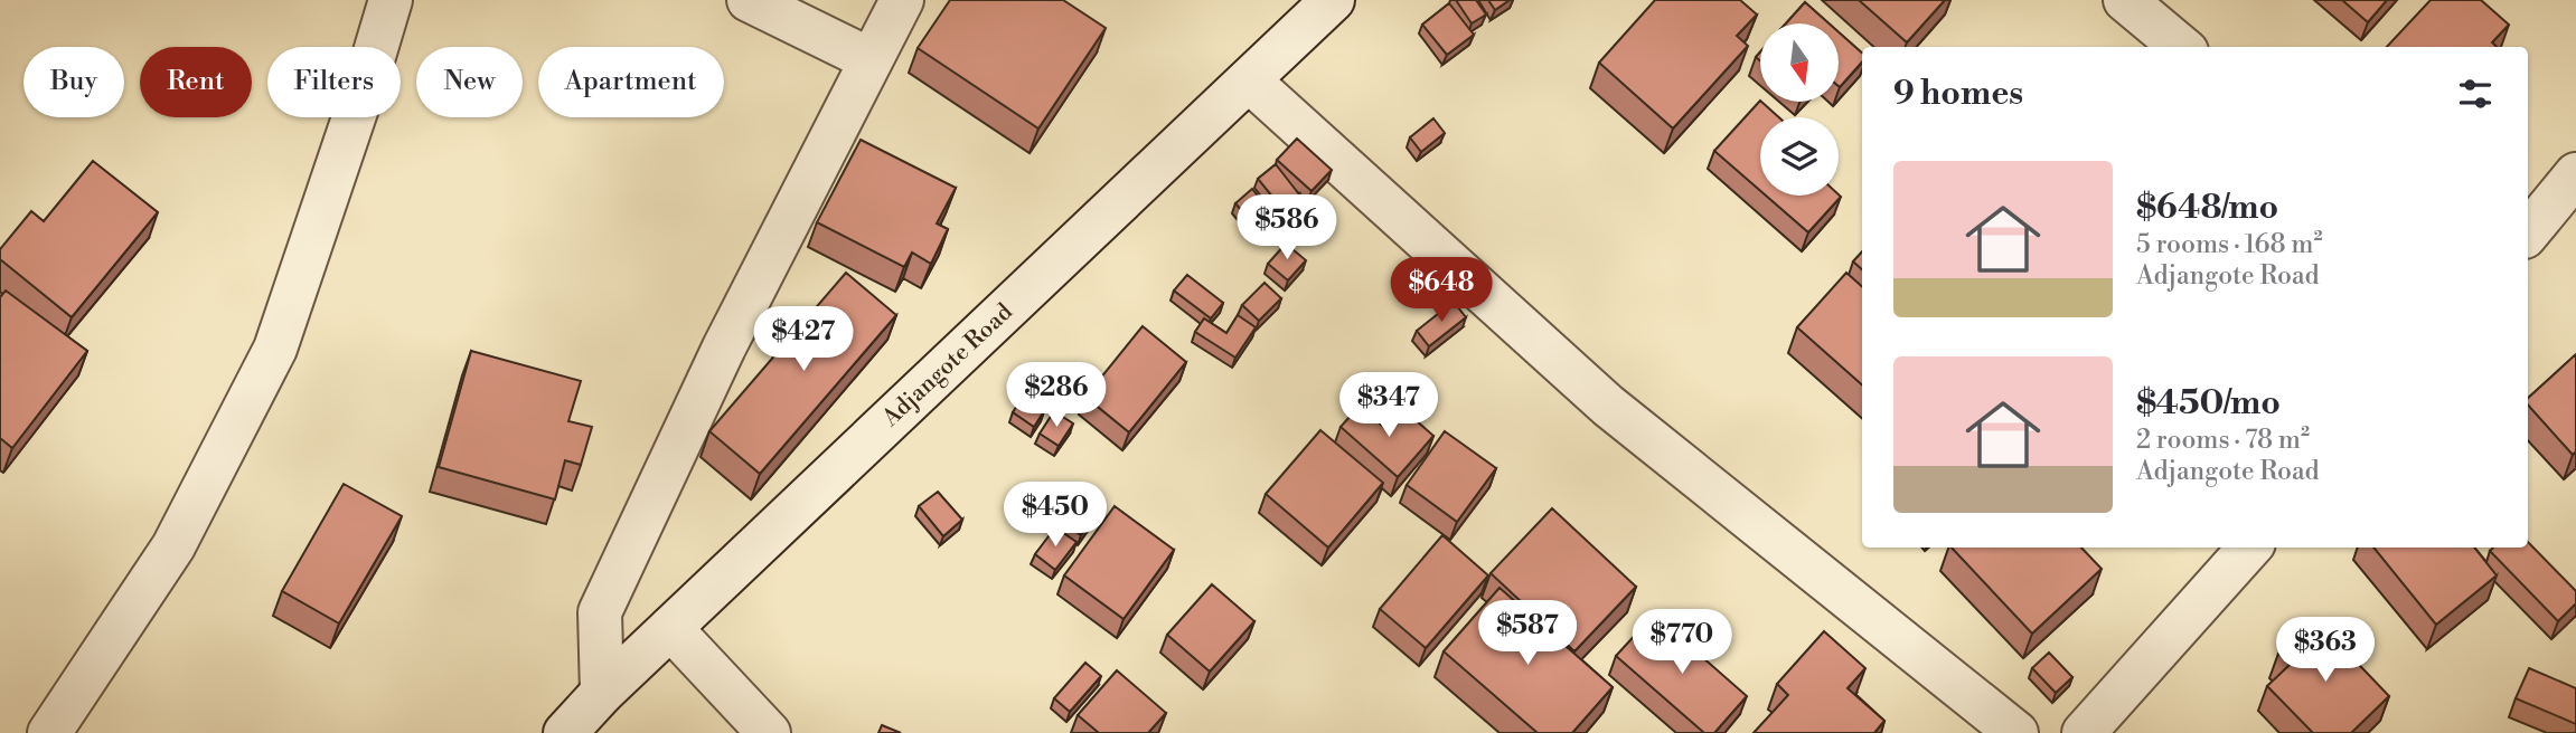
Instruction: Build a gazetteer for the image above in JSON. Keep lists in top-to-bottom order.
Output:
{
  "streets": {
    "street": ["Adjangote Road"]
  },
  "north": "bottom",
  "page": {
    "chip": [
      "Buy",
      "Rent",
      "Filters",
      "New",
      "Apartment"
    ],
    "heading": "9 homes",
    "list": [
      {
        "name": "$648/mo",
        "note": "5 rooms · 168 m² · Adjangote Road"
      },
      {
        "name": "$450/mo",
        "note": "2 rooms · 78 m² · Adjangote Road"
      }
    ],
    "price": [
      "$586",
      "$648",
      "$427",
      "$286",
      "$347",
      "$450",
      "$587",
      "$770",
      "$363"
    ]
  }
}
